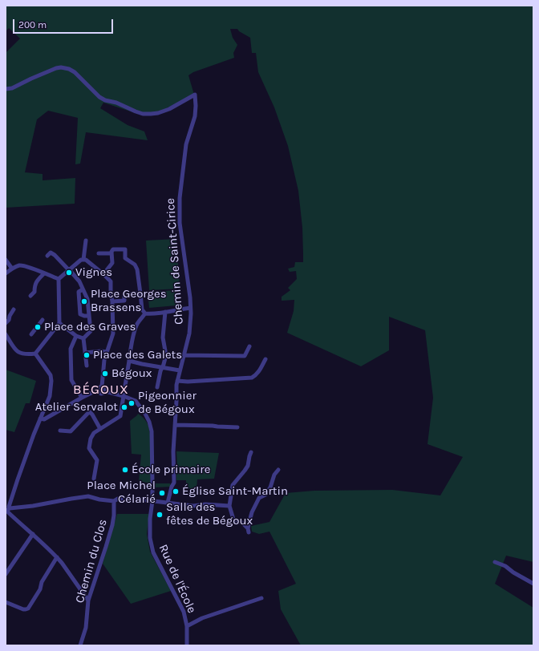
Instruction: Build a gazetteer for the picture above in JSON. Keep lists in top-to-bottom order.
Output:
{
  "streets": {
    "street": ["Chemin de Saint-Cirice", "Chemin du Clos", "Rue de l'École"]
  },
  "districts": ["BÉGOUX"],
  "places": [
    "Vignes",
    "Place Georges Brassens",
    "Place des Graves",
    "Place des Galets",
    "Bégoux",
    "Pigeonnier de Bégoux",
    "Atelier Servalot",
    "École primaire",
    "Église Saint-Martin",
    "Place Michel Célarié",
    "Salle des fêtes de Bégoux"
  ],
  "scale_bar": "200 m"
}
